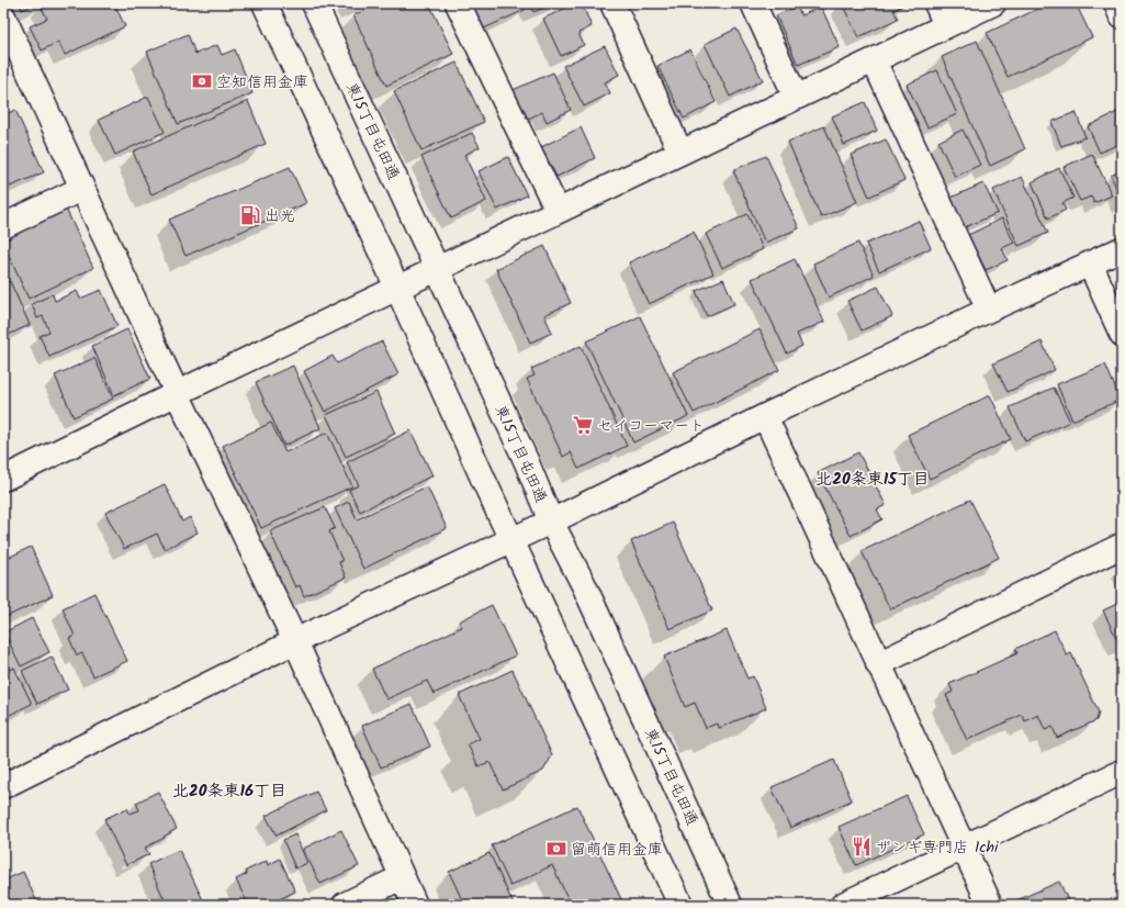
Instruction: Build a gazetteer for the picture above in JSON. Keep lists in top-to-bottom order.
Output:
{
  "streets": {
    "street": ["東15丁目屯田通"]
  },
  "districts": ["北20条東15丁目", "北20条東16丁目"],
  "places": {
    "bank": ["空知信用金庫", "留萌信用金庫"],
    "fuel station": ["出光"],
    "supermarket": ["セイコーマート"],
    "restaurant": ["ザンギ専門店 Ichi"]
  }
}
